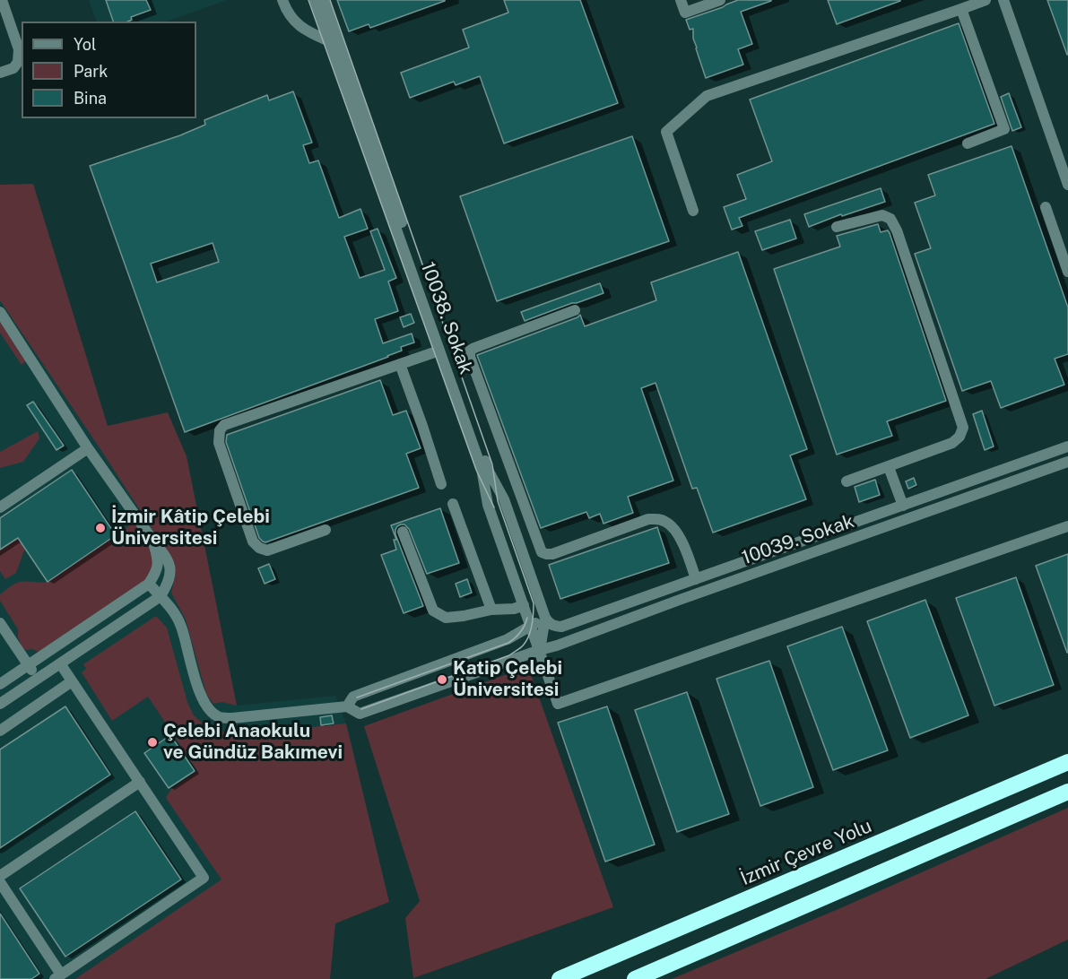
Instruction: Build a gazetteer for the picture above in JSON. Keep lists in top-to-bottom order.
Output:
{
  "streets": {
    "highway": ["İzmir Çevre Yolu"],
    "street": ["10038. Sokak", "10039. Sokak"]
  },
  "crossings": [
    ["10038. Sokak", "10039. Sokak"]
  ],
  "places": ["İzmir Kâtip Çelebi Üniversitesi", "Katip Çelebi Üniversitesi", "Çelebi Anaokulu ve Gündüz Bakımevi"],
  "legend": ["Yol", "Park", "Bina"]
}
